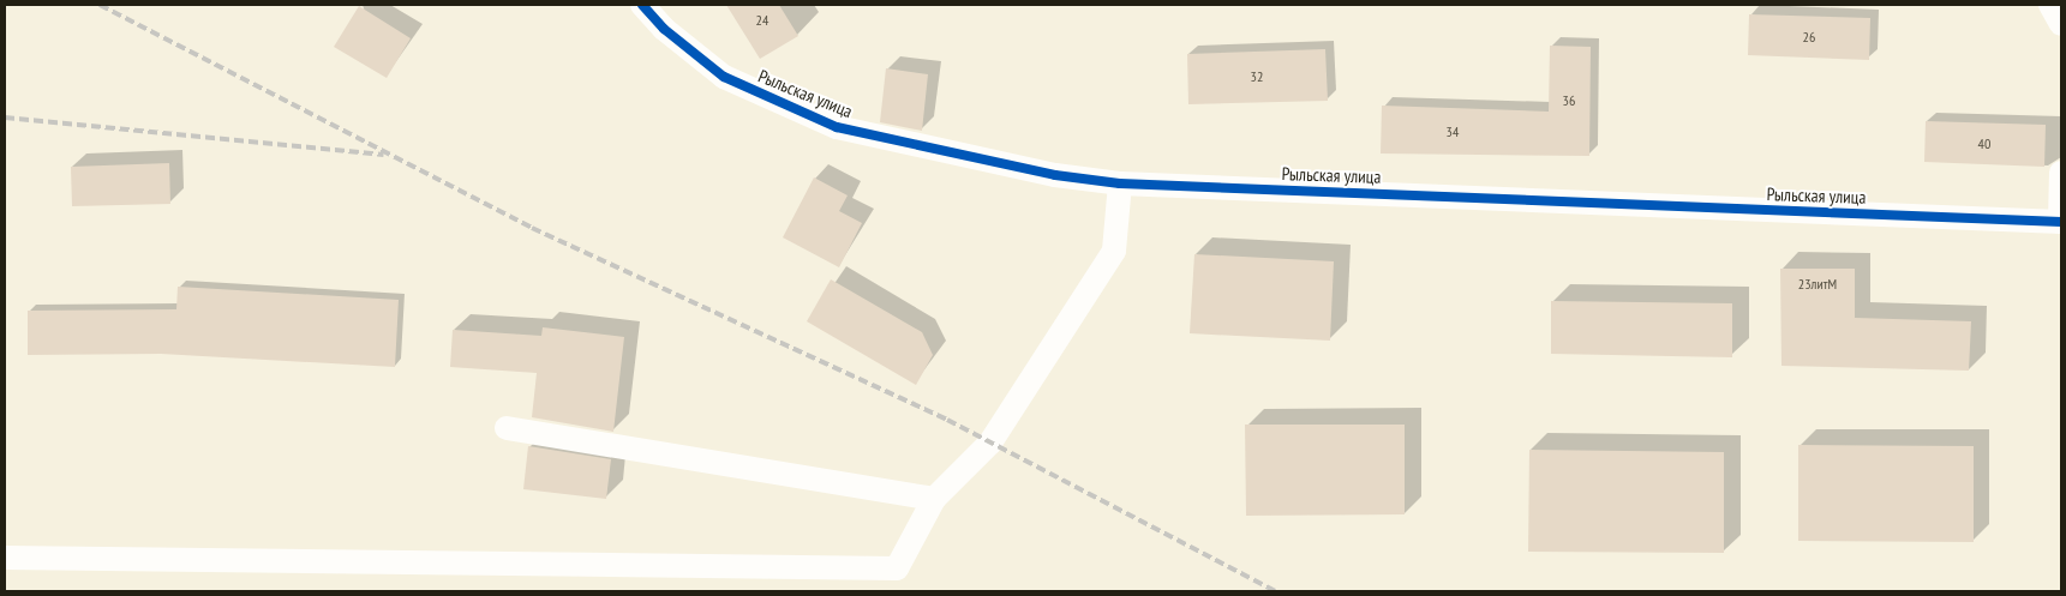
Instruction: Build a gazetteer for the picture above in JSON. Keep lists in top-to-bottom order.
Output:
{
  "streets": {
    "street": ["Рыльская улица"]
  },
  "house_numbers": [
    "24",
    "26",
    "32",
    "36",
    "34",
    "40",
    "23литМ"
  ]
}
